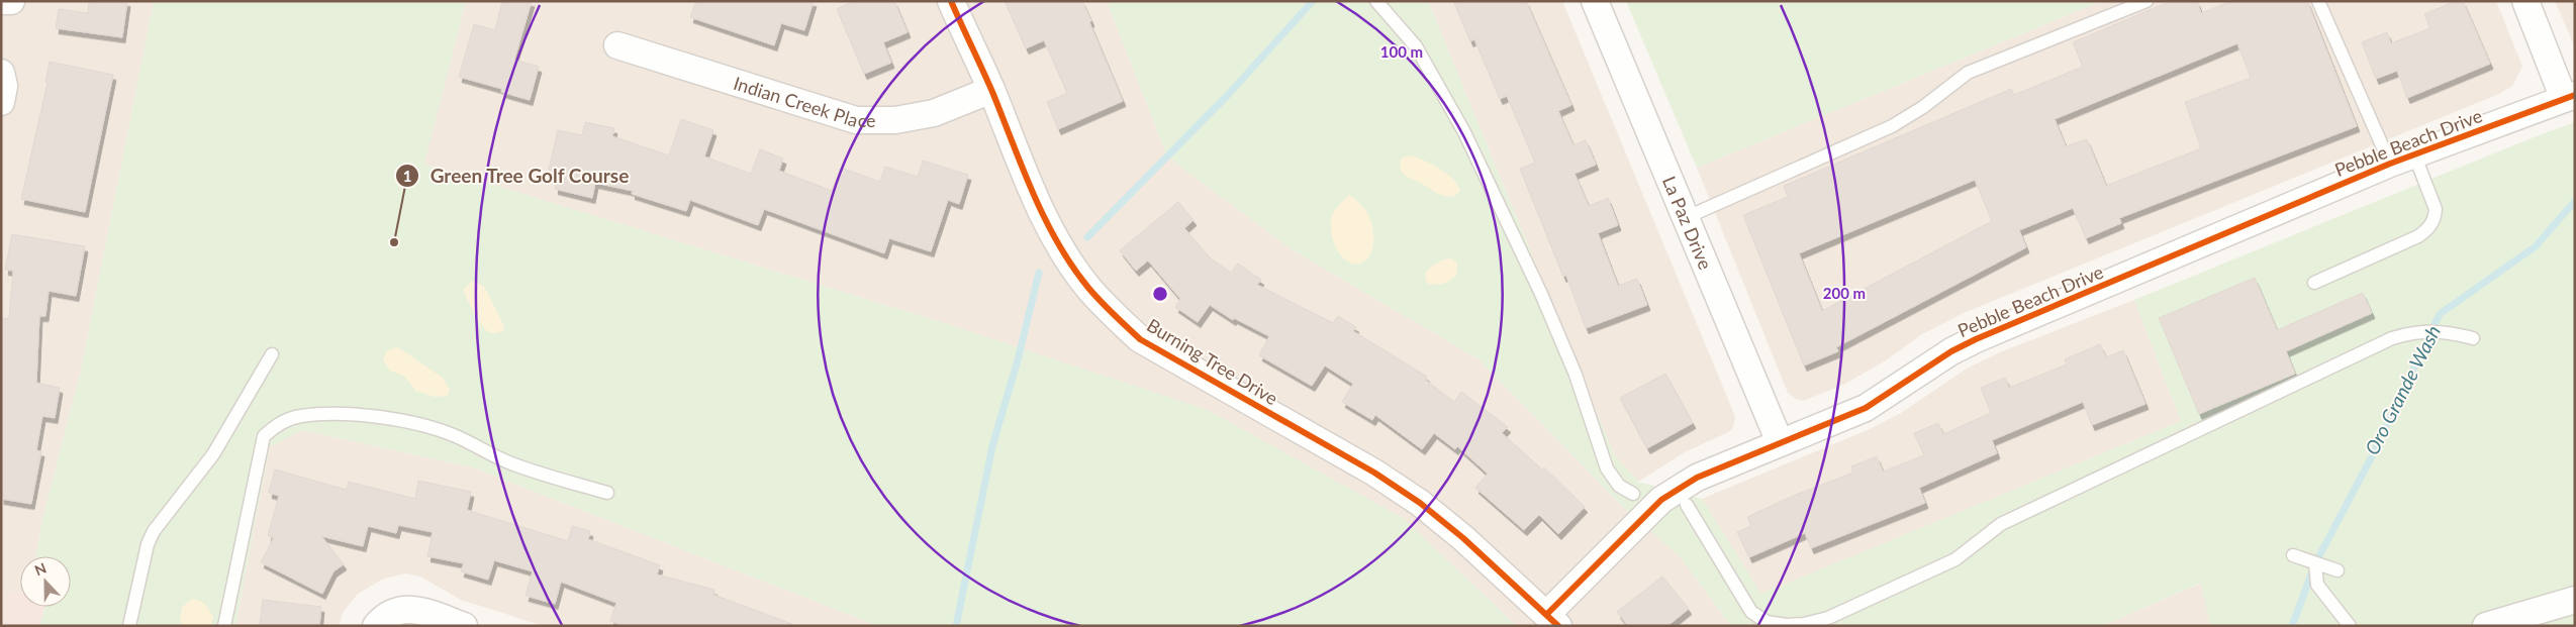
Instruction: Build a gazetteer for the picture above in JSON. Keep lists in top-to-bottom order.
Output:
{
  "streets": {
    "street": [
      "Indian Creek Place",
      "Pebble Beach Drive",
      "La Paz Drive",
      "Burning Tree Drive"
    ]
  },
  "crossings": [
    ["Indian Creek Place", "Burning Tree Drive"],
    ["Pebble Beach Drive", "La Paz Drive"],
    ["Pebble Beach Drive", "Burning Tree Drive"]
  ],
  "water": ["Oro Grande Wash"],
  "places": ["Green Tree Golf Course"],
  "north": "top",
  "rings": ["100 m", "200 m"]
}
